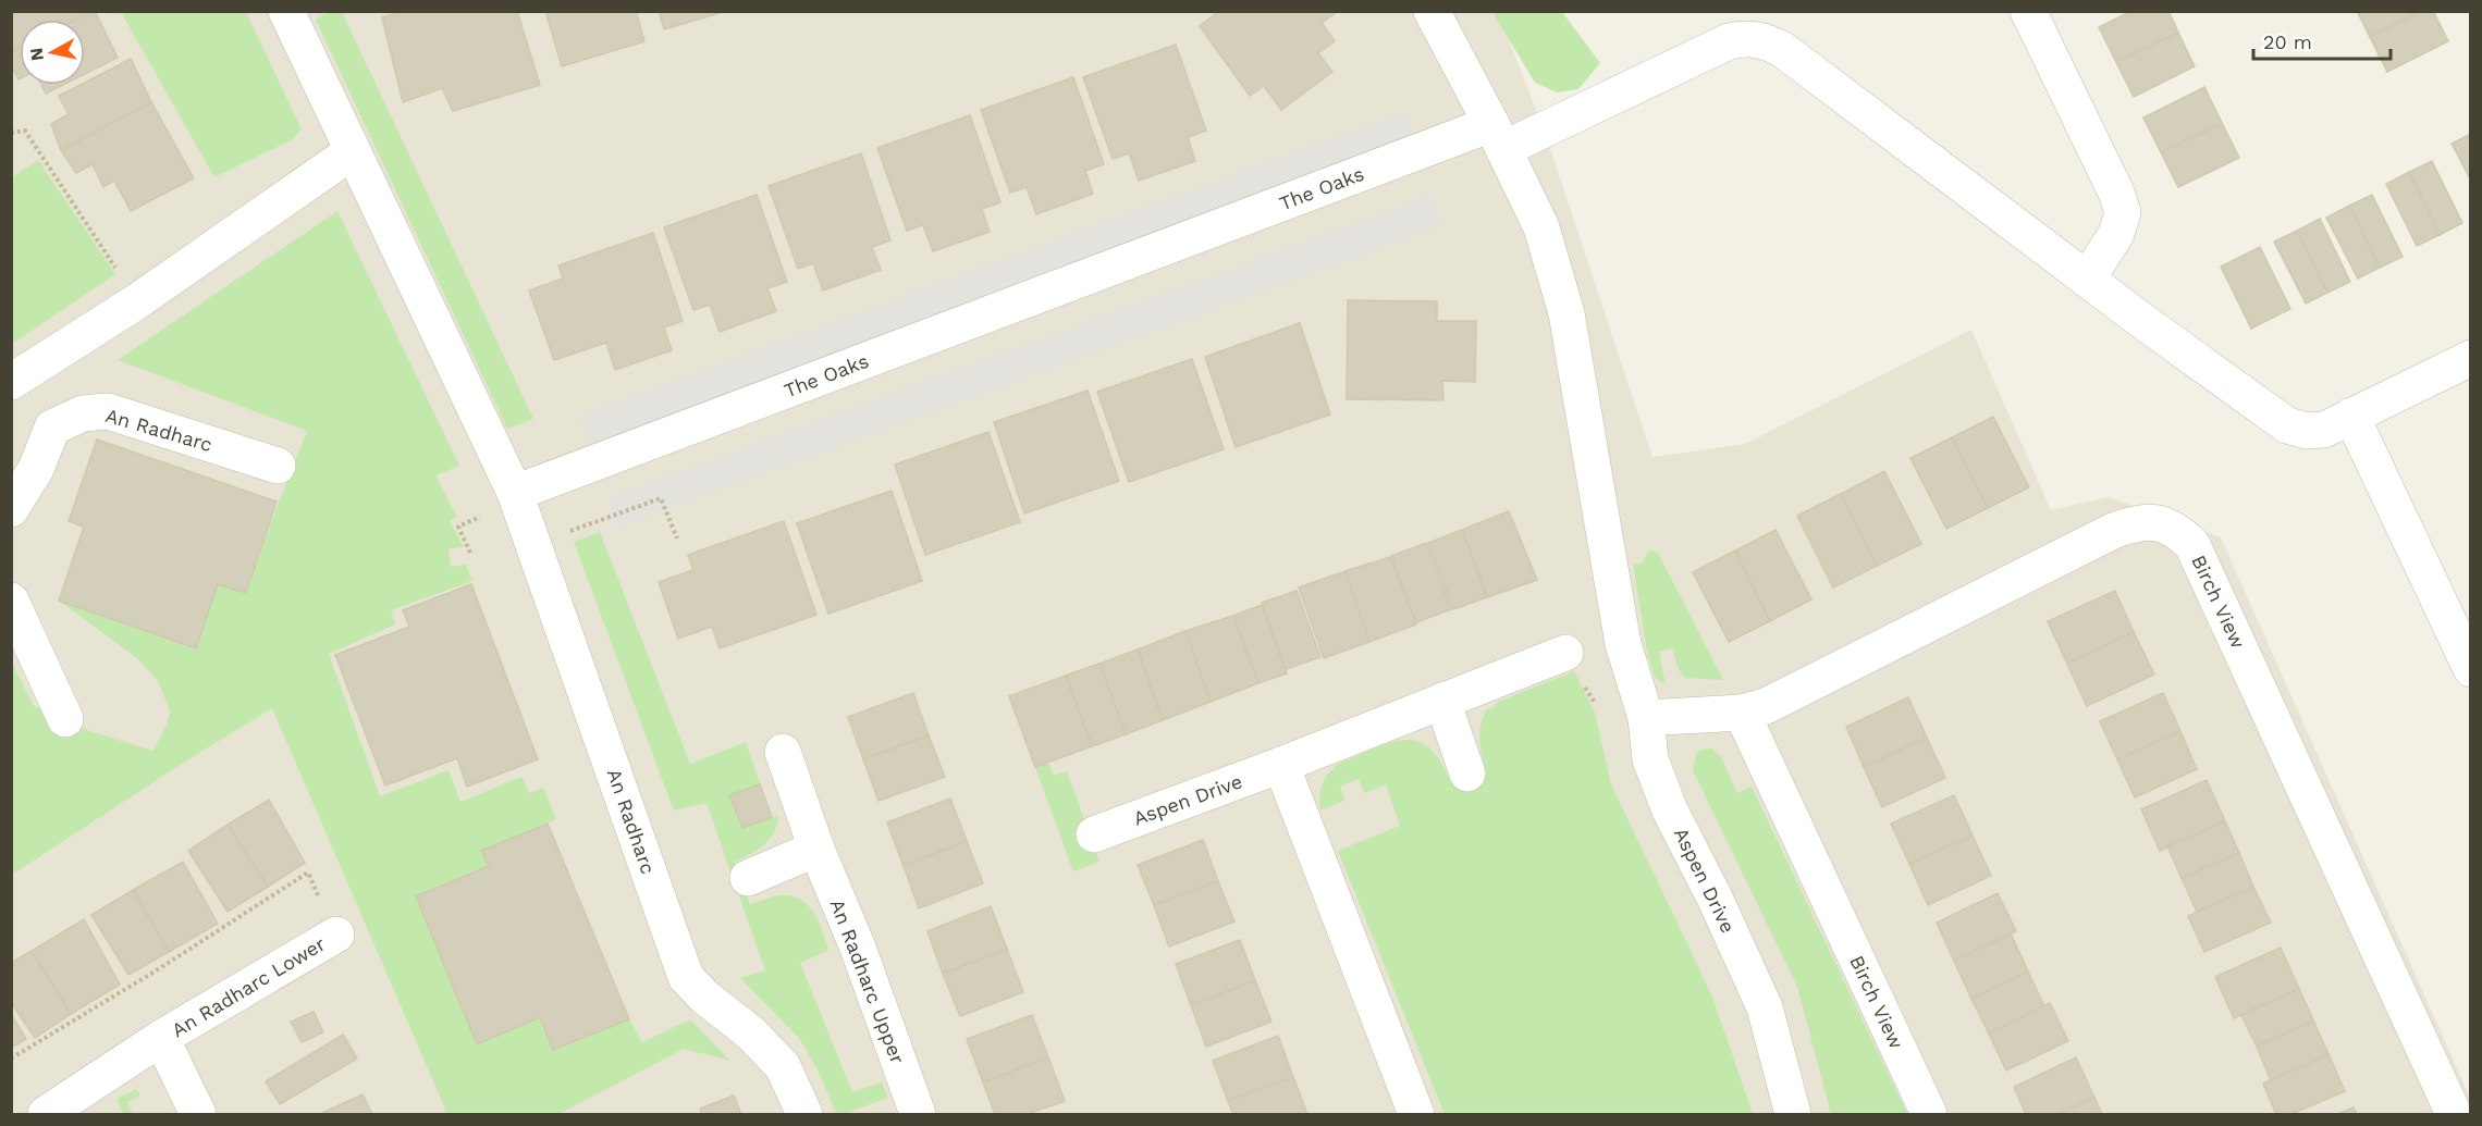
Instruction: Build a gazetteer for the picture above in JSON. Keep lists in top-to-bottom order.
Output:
{
  "streets": {
    "street": [
      "The Oaks",
      "An Radharc",
      "Birch View",
      "Aspen Drive",
      "An Radharc Upper",
      "An Radharc Lower"
    ]
  },
  "crossings": [
    ["The Oaks", "An Radharc"],
    ["The Oaks", "Aspen Drive"],
    ["Birch View", "Aspen Drive"]
  ],
  "scale_bar": "20 m",
  "north": "left"
}
